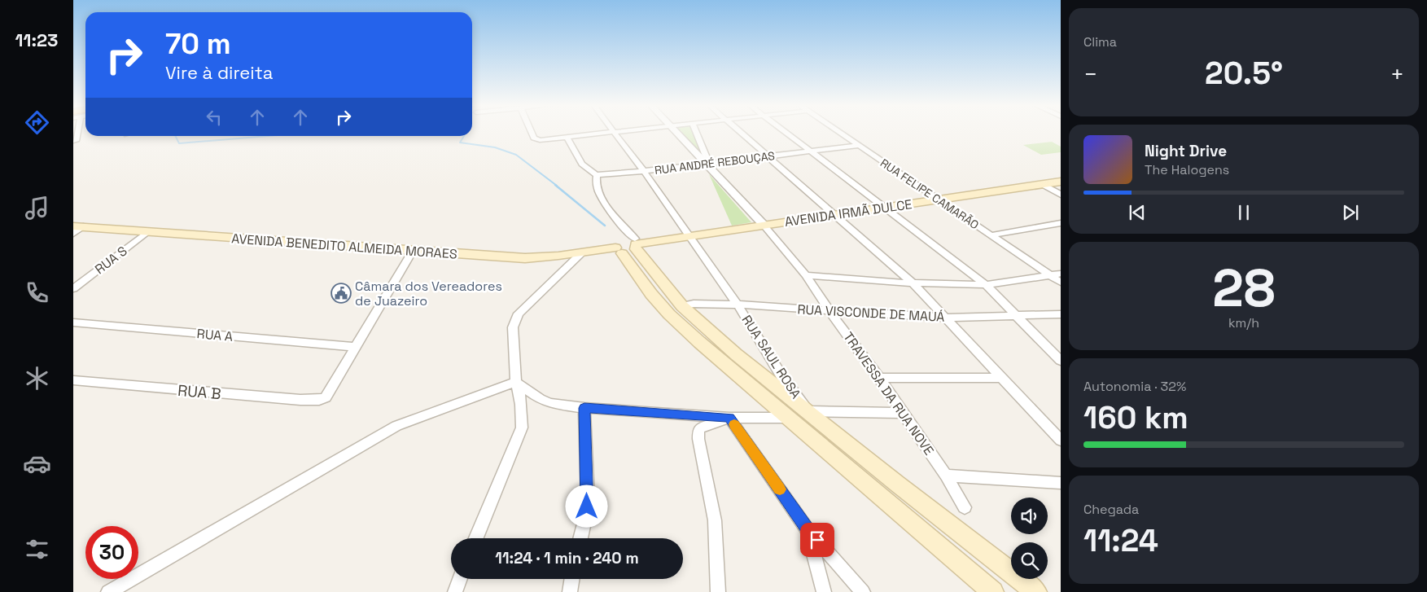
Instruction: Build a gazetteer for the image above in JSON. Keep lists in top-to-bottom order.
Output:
{
  "streets": {
    "main road": ["AVENIDA IRMÃ DULCE", "AVENIDA BENEDITO ALMEIDA MORAES", "RUA SAUL ROSA"],
    "street": [
      "RUA ANDRÉ REBOUÇAS",
      "RUA FELIPE CAMARÃO",
      "RUA S",
      "RUA VISCONDE DE MAUÁ",
      "RUA A",
      "RUA B",
      "TRAVESSA DA RUA NOVE"
    ]
  },
  "crossings": [
    ["RUA ANDRÉ REBOUÇAS", "RUA FELIPE CAMARÃO"],
    ["RUA ANDRÉ REBOUÇAS", "RUA SAUL ROSA"],
    ["RUA FELIPE CAMARÃO", "AVENIDA IRMÃ DULCE"],
    ["AVENIDA IRMÃ DULCE", "AVENIDA BENEDITO ALMEIDA MORAES"],
    ["AVENIDA IRMÃ DULCE", "RUA SAUL ROSA"],
    ["AVENIDA IRMÃ DULCE", "TRAVESSA DA RUA NOVE"],
    ["AVENIDA BENEDITO ALMEIDA MORAES", "RUA S"],
    ["RUA VISCONDE DE MAUÁ", "RUA SAUL ROSA"],
    ["RUA VISCONDE DE MAUÁ", "TRAVESSA DA RUA NOVE"],
    ["RUA A", "RUA B"]
  ],
  "places": {
    "public building": ["Câmara dos Vereadores de Juazeiro"]
  },
  "page": {
    "tabs": "11:23",
    "tile": [
      "Clima",
      ["28", "km/h"],
      ["Autonomia · 32%", "160 km"],
      ["Chegada", "11:24"]
    ],
    "turn": ["70 m", "Vire à direita"],
    "heat": ["−", "20.5°", "+"],
    "song": ["Night Drive", "The Halogens"],
    "limit": "30",
    "trip": "11:24 · 1 min · 240 m"
  }
}
